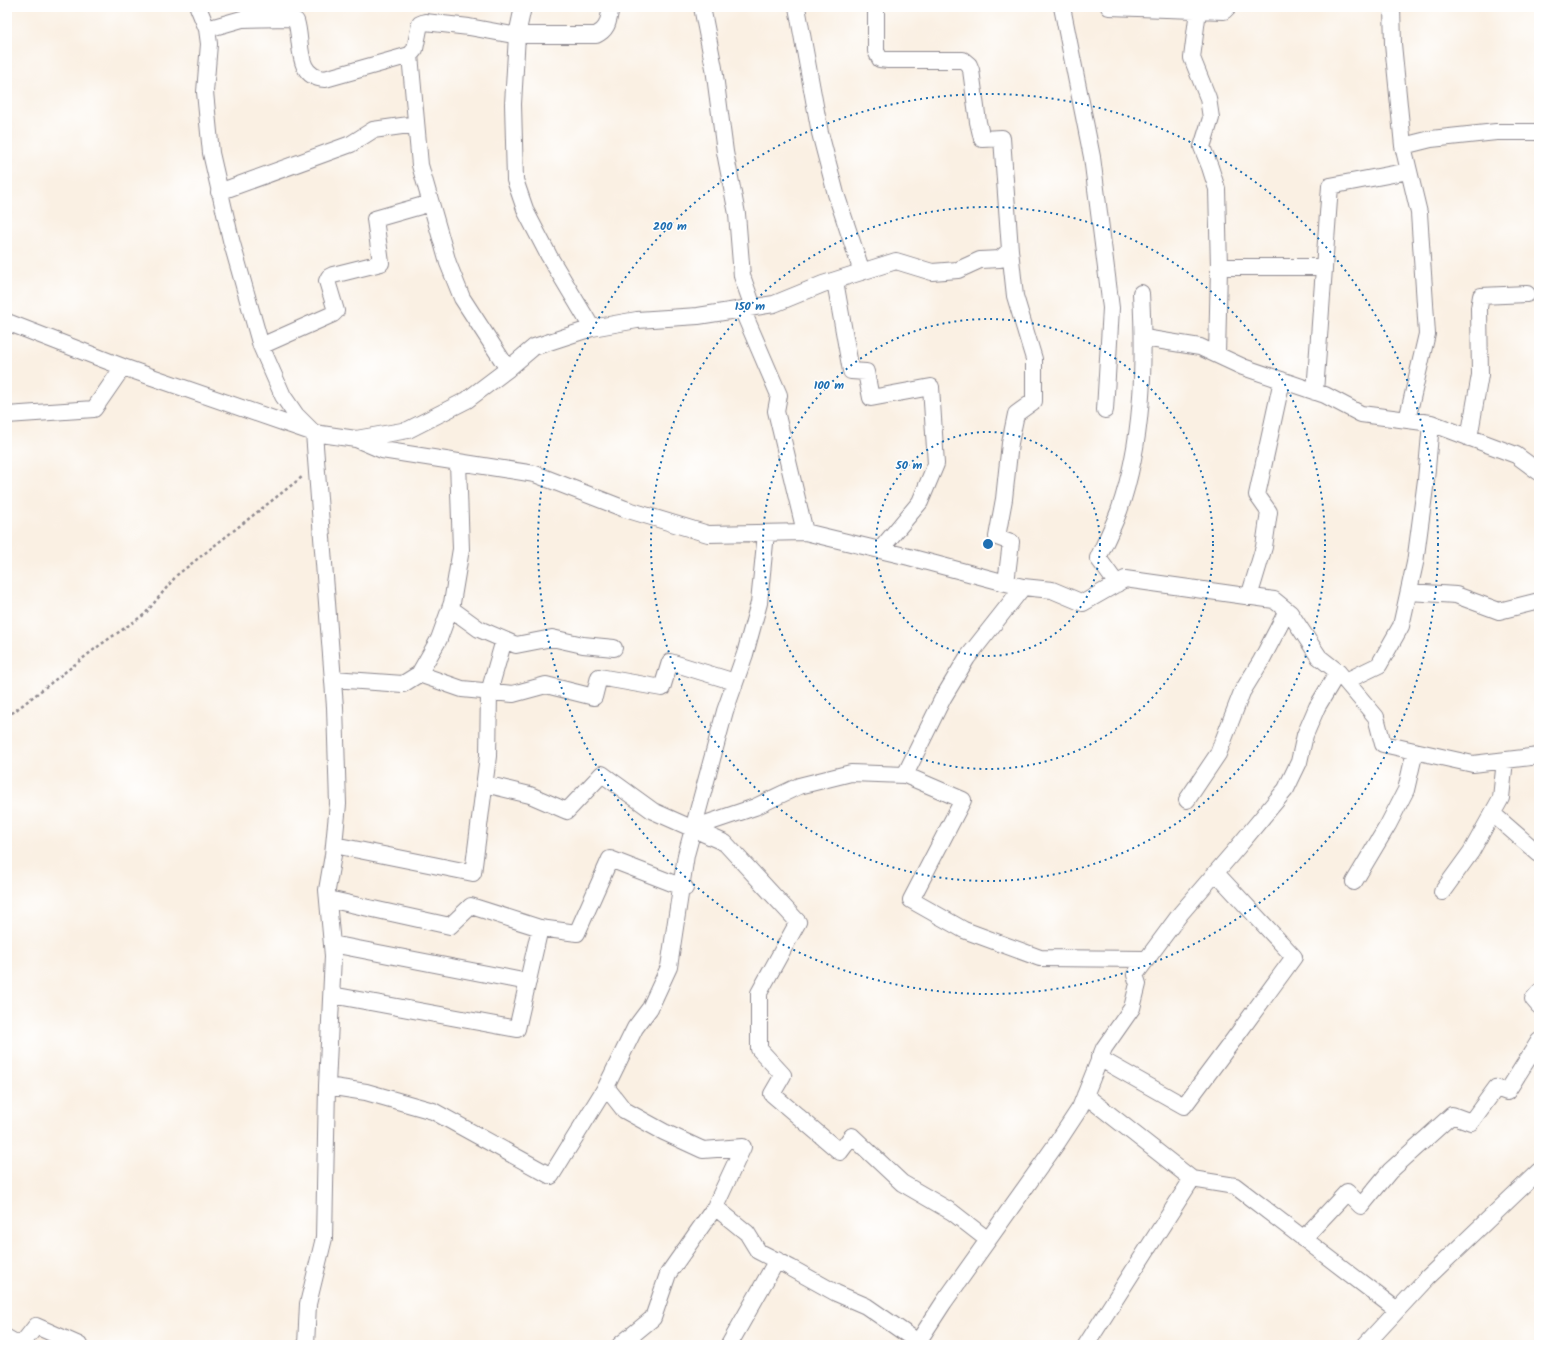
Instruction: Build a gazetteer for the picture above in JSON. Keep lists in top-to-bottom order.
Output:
{
  "rings": [
    "200 m",
    "150 m",
    "100 m",
    "50 m"
  ]
}
